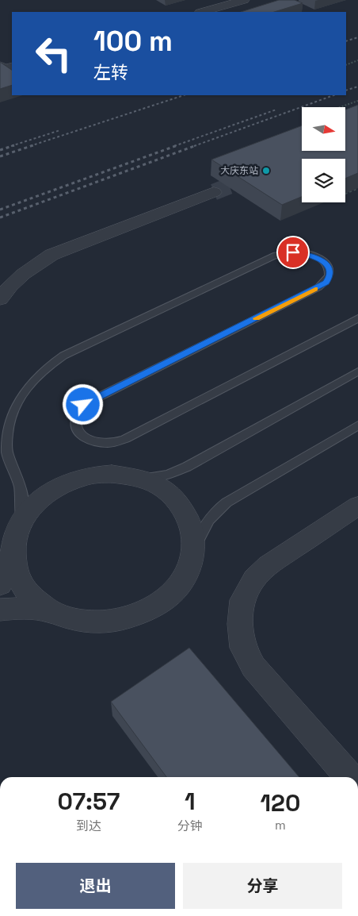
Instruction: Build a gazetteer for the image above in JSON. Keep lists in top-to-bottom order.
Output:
{
  "places": ["大庆东站"],
  "north": "right",
  "page": {
    "turn": ["100 m", "左转"],
    "eta": [
      "07:57",
      "到达",
      "1",
      "分钟",
      "120",
      "m"
    ],
    "buttons": ["退出", "分享"]
  }
}
